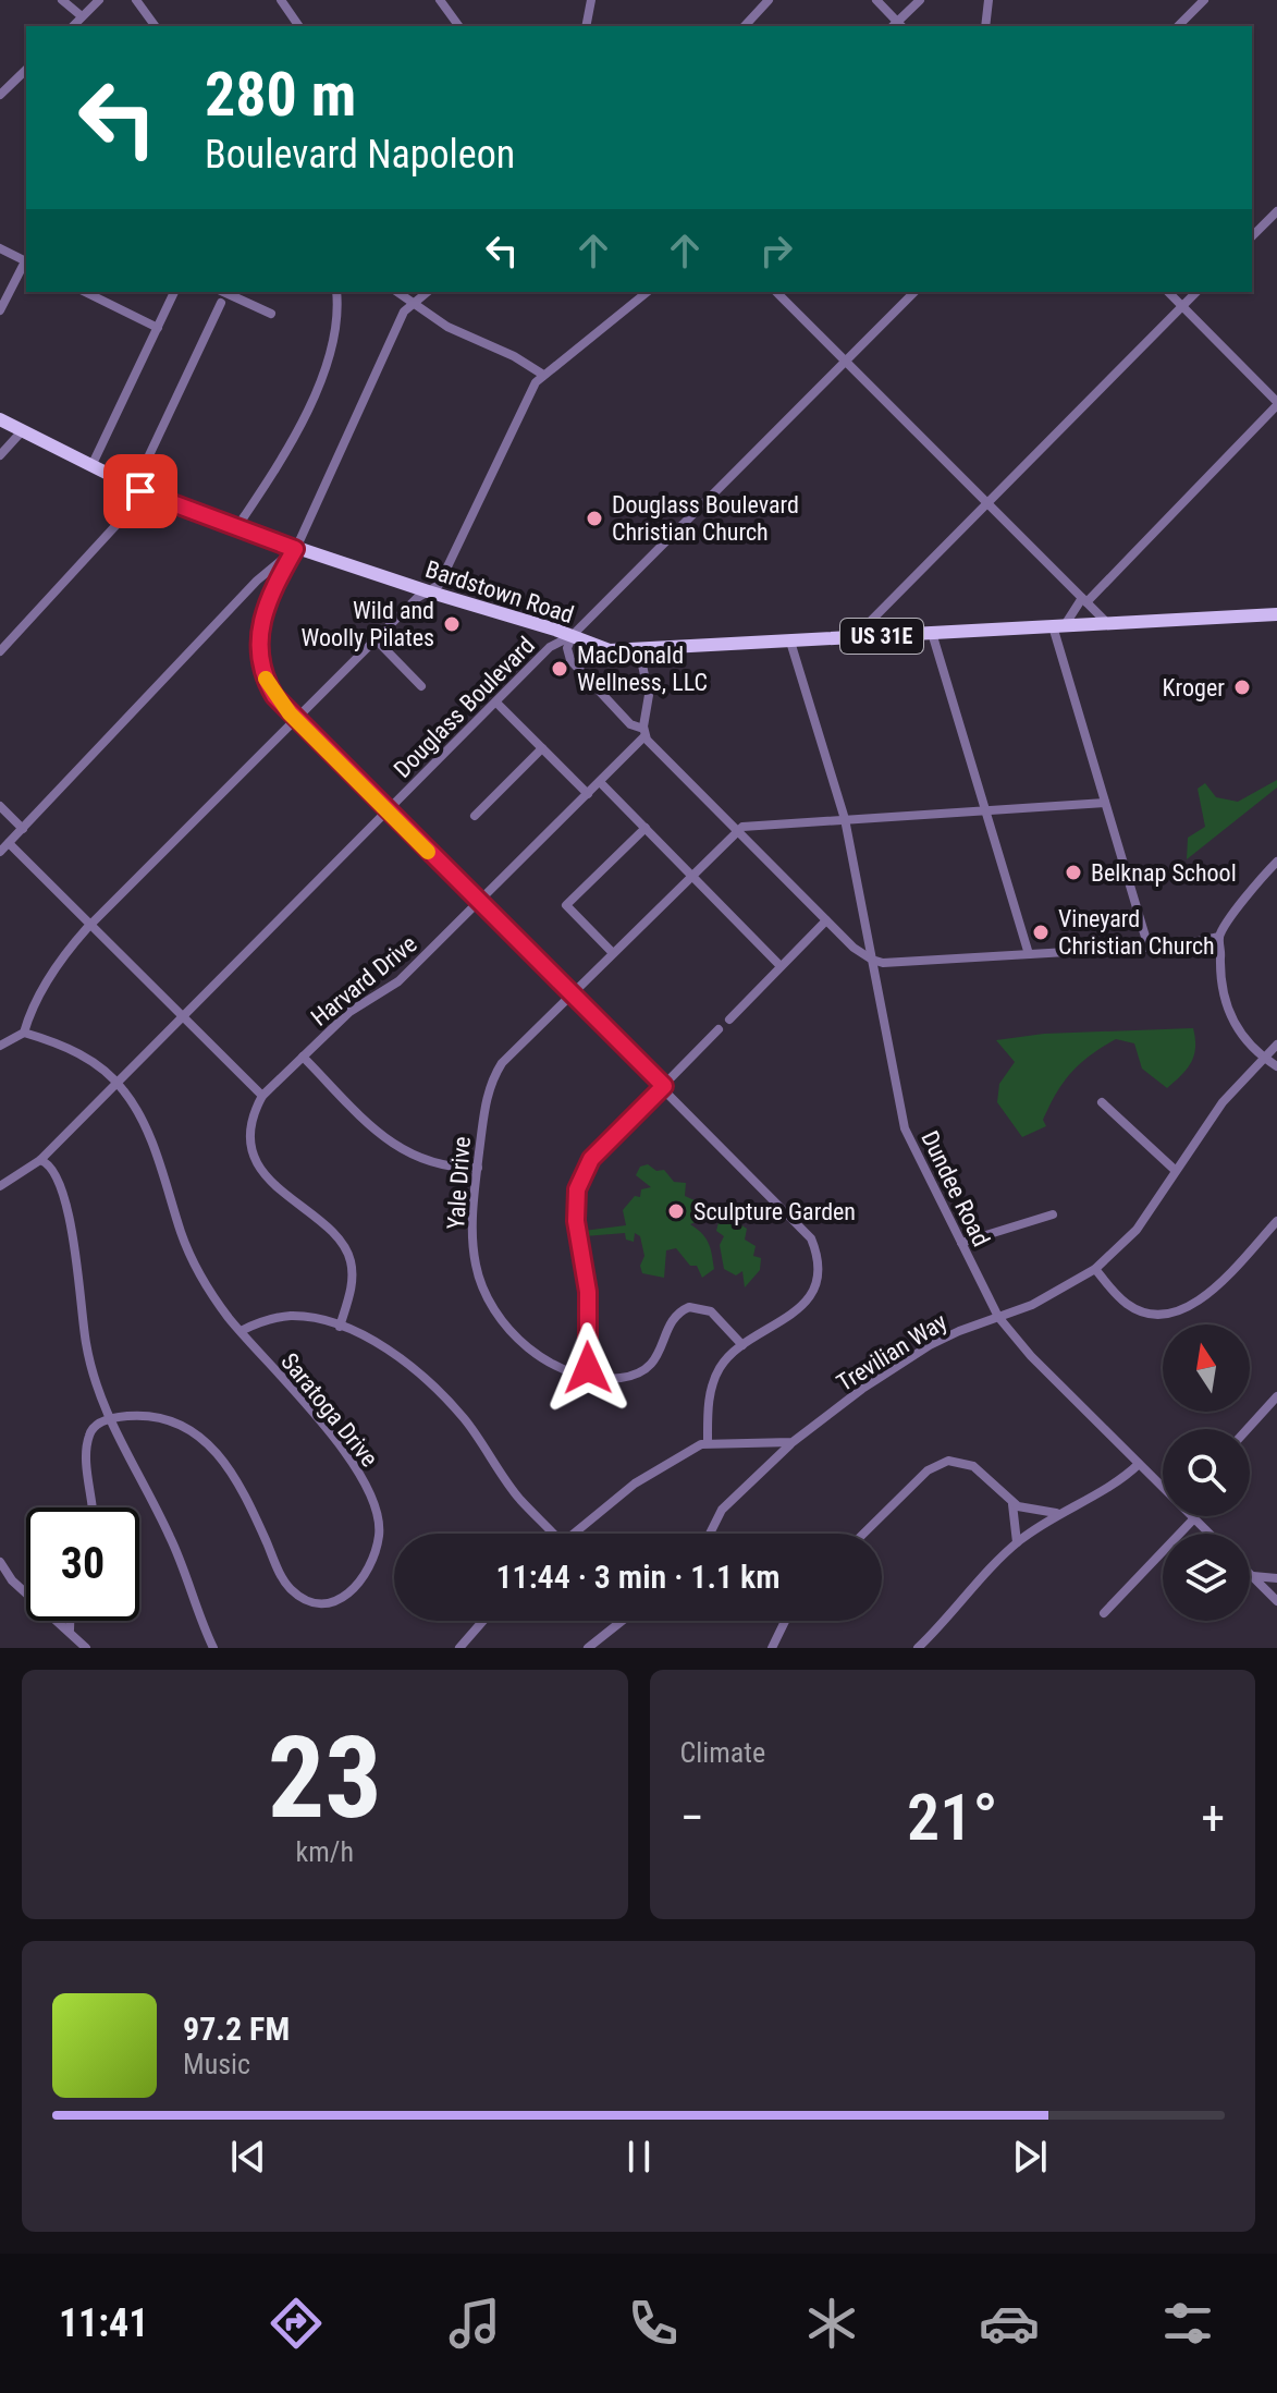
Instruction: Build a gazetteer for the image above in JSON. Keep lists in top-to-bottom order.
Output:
{
  "streets": {
    "main road": ["Bardstown Road", "US 31E"],
    "street": [
      "Douglass Boulevard",
      "Harvard Drive",
      "Yale Drive",
      "Dundee Road",
      "Trevilian Way",
      "Saratoga Drive"
    ]
  },
  "crossings": [
    ["Bardstown Road", "Douglass Boulevard"],
    ["Bardstown Road", "Dundee Road"],
    ["Douglass Boulevard", "Saratoga Drive"],
    ["Dundee Road", "Trevilian Way"]
  ],
  "places": [
    "Douglass Boulevard Christian Church",
    "Wild and Woolly Pilates",
    "MacDonald Wellness, LLC",
    "Kroger",
    "Belknap School",
    "Vineyard Christian Church",
    "Sculpture Garden"
  ],
  "north": "top",
  "page": {
    "turn": ["280 m", "Boulevard Napoleon"],
    "limit": "30",
    "trip": "11:44 · 3 min · 1.1 km",
    "tile": [
      ["23", "km/h"],
      "Climate"
    ],
    "heat": ["−", "21°", "+"],
    "song": ["97.2 FM", "Music"],
    "tabs": "11:41"
  }
}
